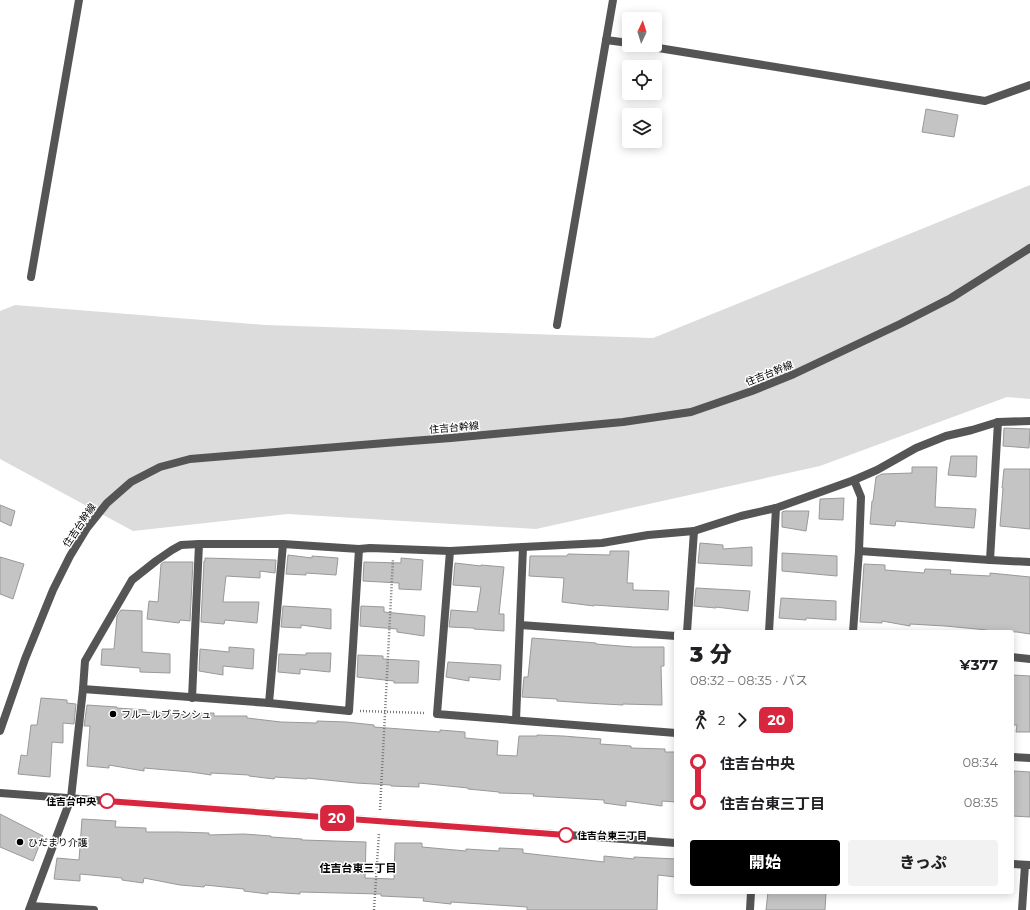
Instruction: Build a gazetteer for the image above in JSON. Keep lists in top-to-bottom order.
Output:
{
  "streets": {
    "street": ["住吉台幹線"]
  },
  "districts": ["住吉台東三丁目"],
  "places": [
    "フルールブランシュ",
    "住吉台中央",
    "住吉台東三丁目",
    "ひだまり介護"
  ],
  "lines": ["bus line 20"],
  "north": "top",
  "page": {
    "on_map": "20",
    "heading": ["3 分", "08:32 – 08:35 · バス", "¥377"],
    "legs": ["2", "20"],
    "list": [
      {
        "name": "住吉台中央",
        "value": "08:34"
      },
      {
        "name": "住吉台東三丁目",
        "value": "08:35"
      }
    ],
    "buttons": ["開始", "きっぷ"]
  }
}
